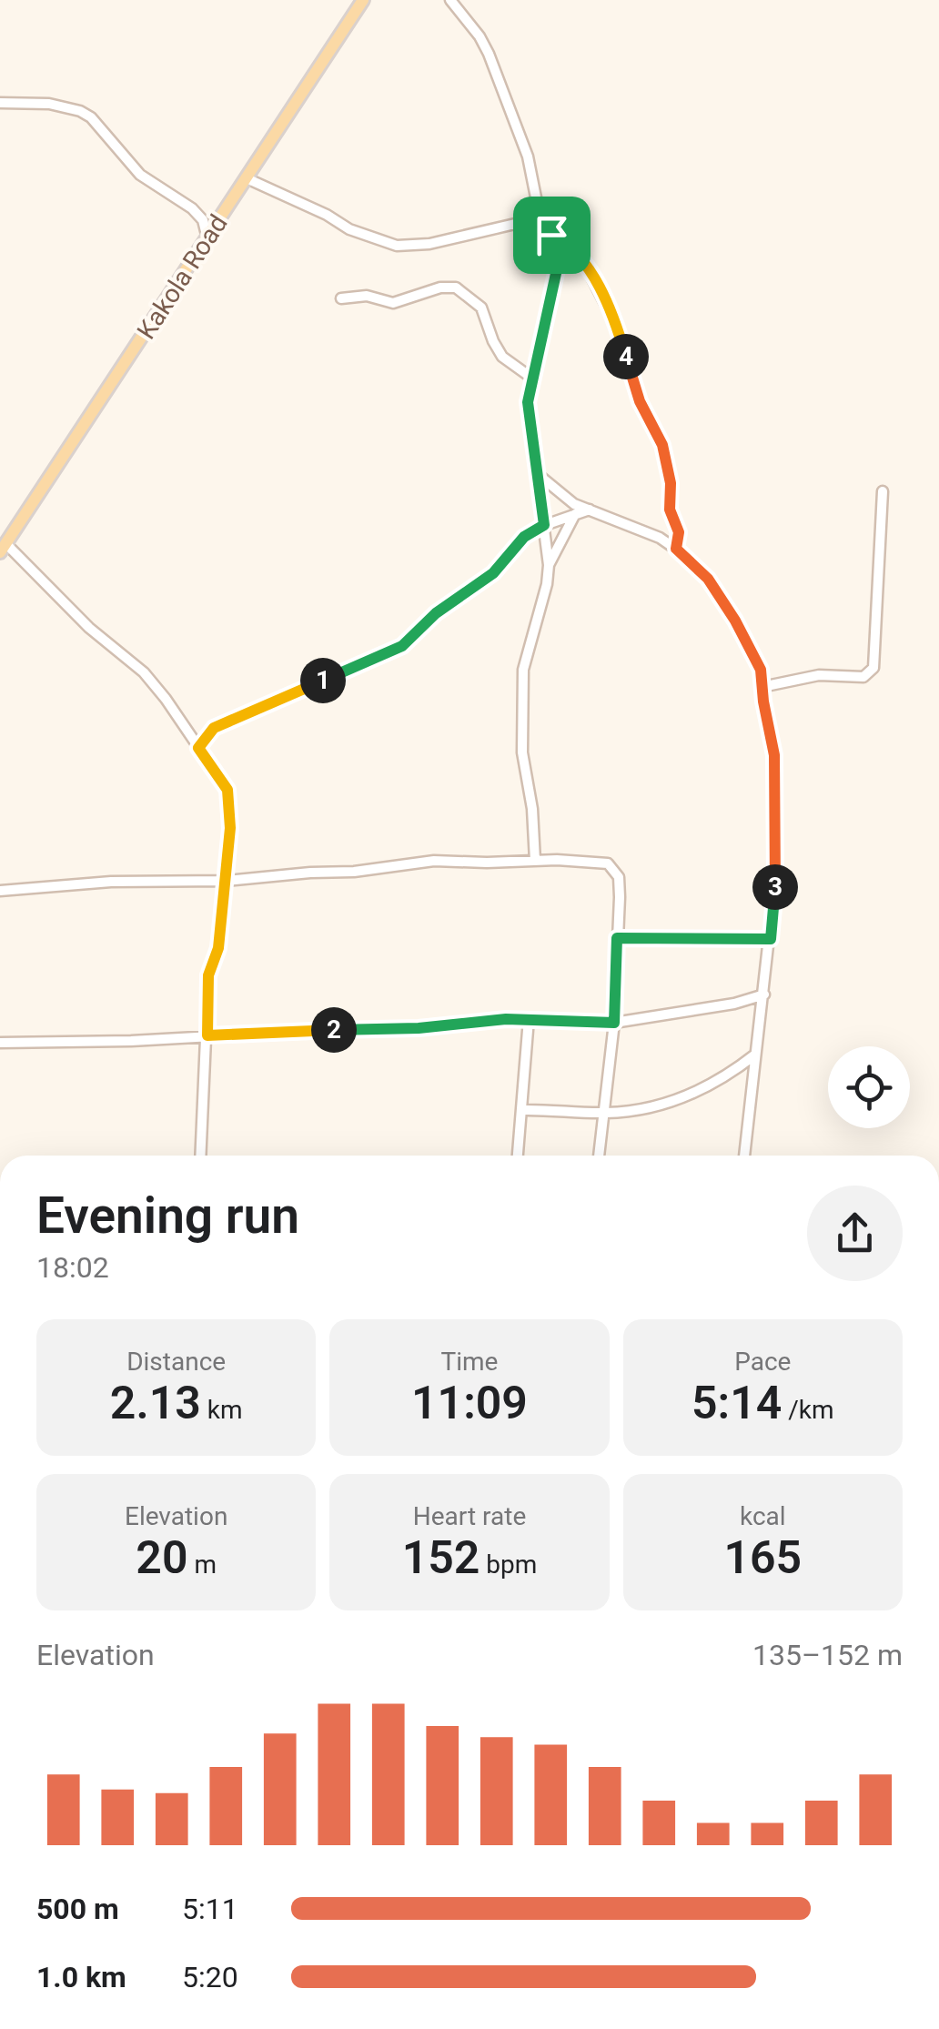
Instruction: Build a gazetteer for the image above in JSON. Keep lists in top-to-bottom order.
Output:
{
  "streets": {
    "main road": ["Kakola Road"]
  },
  "page": {
    "pins": [
      "4",
      "1",
      "3",
      "2"
    ],
    "heading": ["Evening run", "18:02"],
    "stats": [
      ["Distance", "2.13 km"],
      ["Time", "11:09"],
      ["Pace", "5:14 /km"],
      ["Elevation", "20 m"],
      ["Heart rate", "152 bpm"],
      ["kcal", "165"]
    ],
    "chart": ["Elevation", "135–152 m"],
    "list": [
      {
        "name": "500 m",
        "note": "5:11"
      },
      {
        "name": "1.0 km",
        "note": "5:20"
      }
    ]
  }
}
